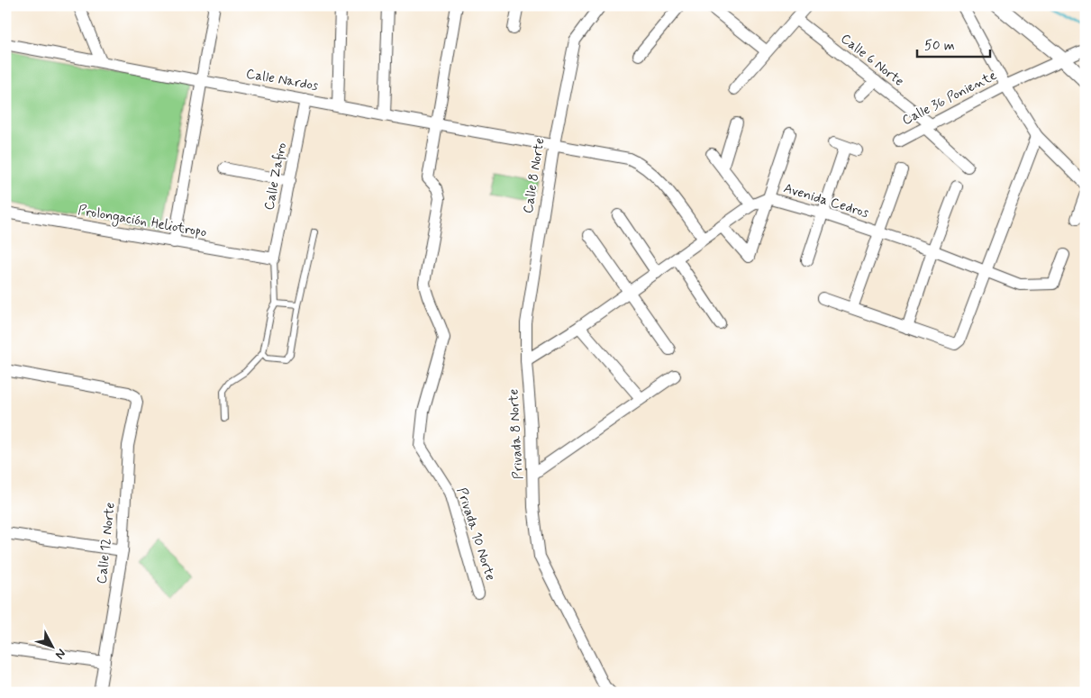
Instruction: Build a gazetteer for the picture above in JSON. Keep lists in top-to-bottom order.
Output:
{
  "streets": {
    "street": [
      "Calle 6 Norte",
      "Calle Nardos",
      "Calle 36 Poniente",
      "Calle 8 Norte",
      "Calle Zafiro",
      "Avenida Cedros",
      "Prolongación Heliotropo",
      "Privada 8 Norte",
      "Privada 10 Norte",
      "Calle 12 Norte"
    ]
  },
  "crossings": [
    ["Calle 6 Norte", "Calle 36 Poniente"],
    ["Calle Nardos", "Calle 8 Norte"],
    ["Calle Nardos", "Calle Zafiro"],
    ["Calle Nardos", "Avenida Cedros"],
    ["Calle Nardos", "Privada 10 Norte"],
    ["Calle 8 Norte", "Avenida Cedros"],
    ["Calle 8 Norte", "Privada 8 Norte"],
    ["Calle Zafiro", "Prolongación Heliotropo"],
    ["Avenida Cedros", "Privada 8 Norte"]
  ],
  "scale_bar": "50 m",
  "north": "bottom right"
}
